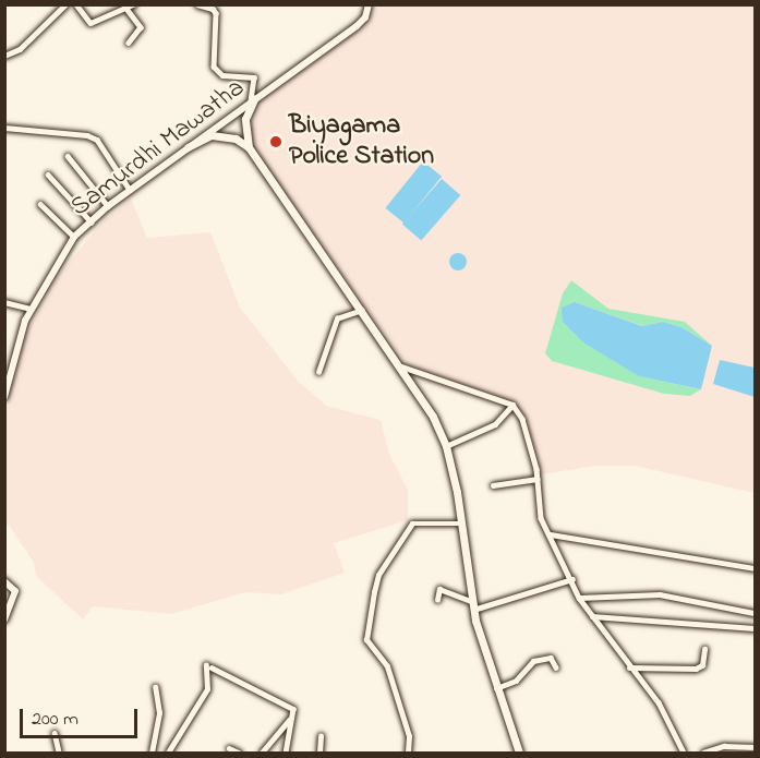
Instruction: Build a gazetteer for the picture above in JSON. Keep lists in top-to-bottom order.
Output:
{
  "streets": {
    "main road": ["Samurdhi Mawatha"]
  },
  "places": ["Biyagama Police Station"],
  "scale_bar": "200 m"
}
